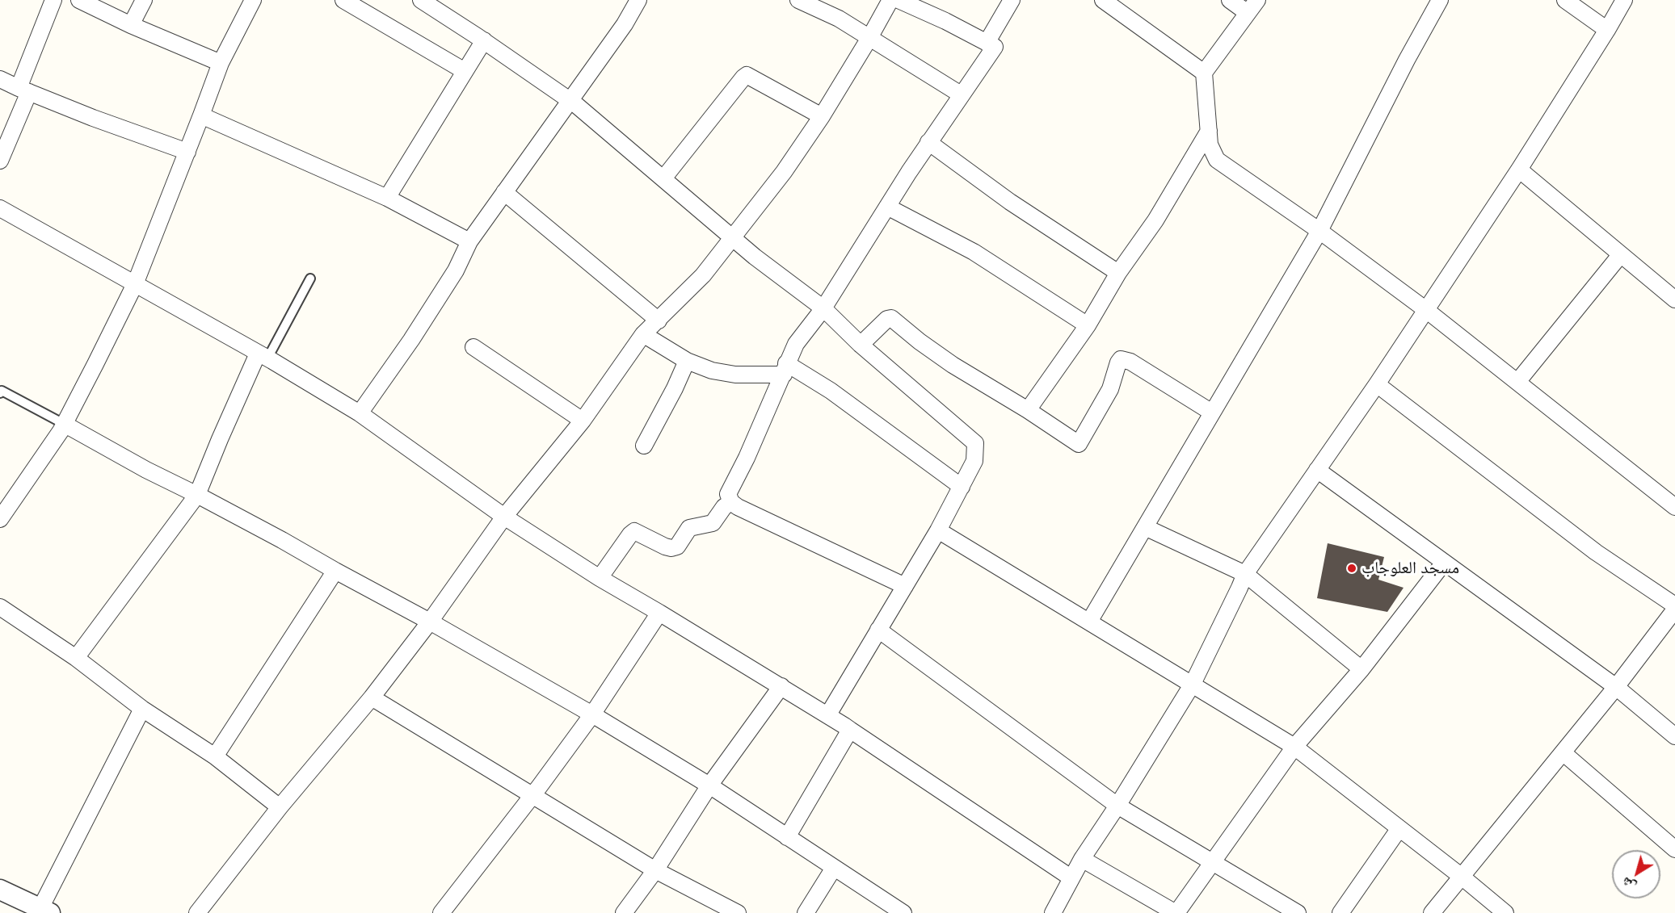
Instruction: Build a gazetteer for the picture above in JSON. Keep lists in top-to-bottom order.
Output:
{
  "places": ["مسجد العلوجاب"],
  "north": "bottom left"
}
